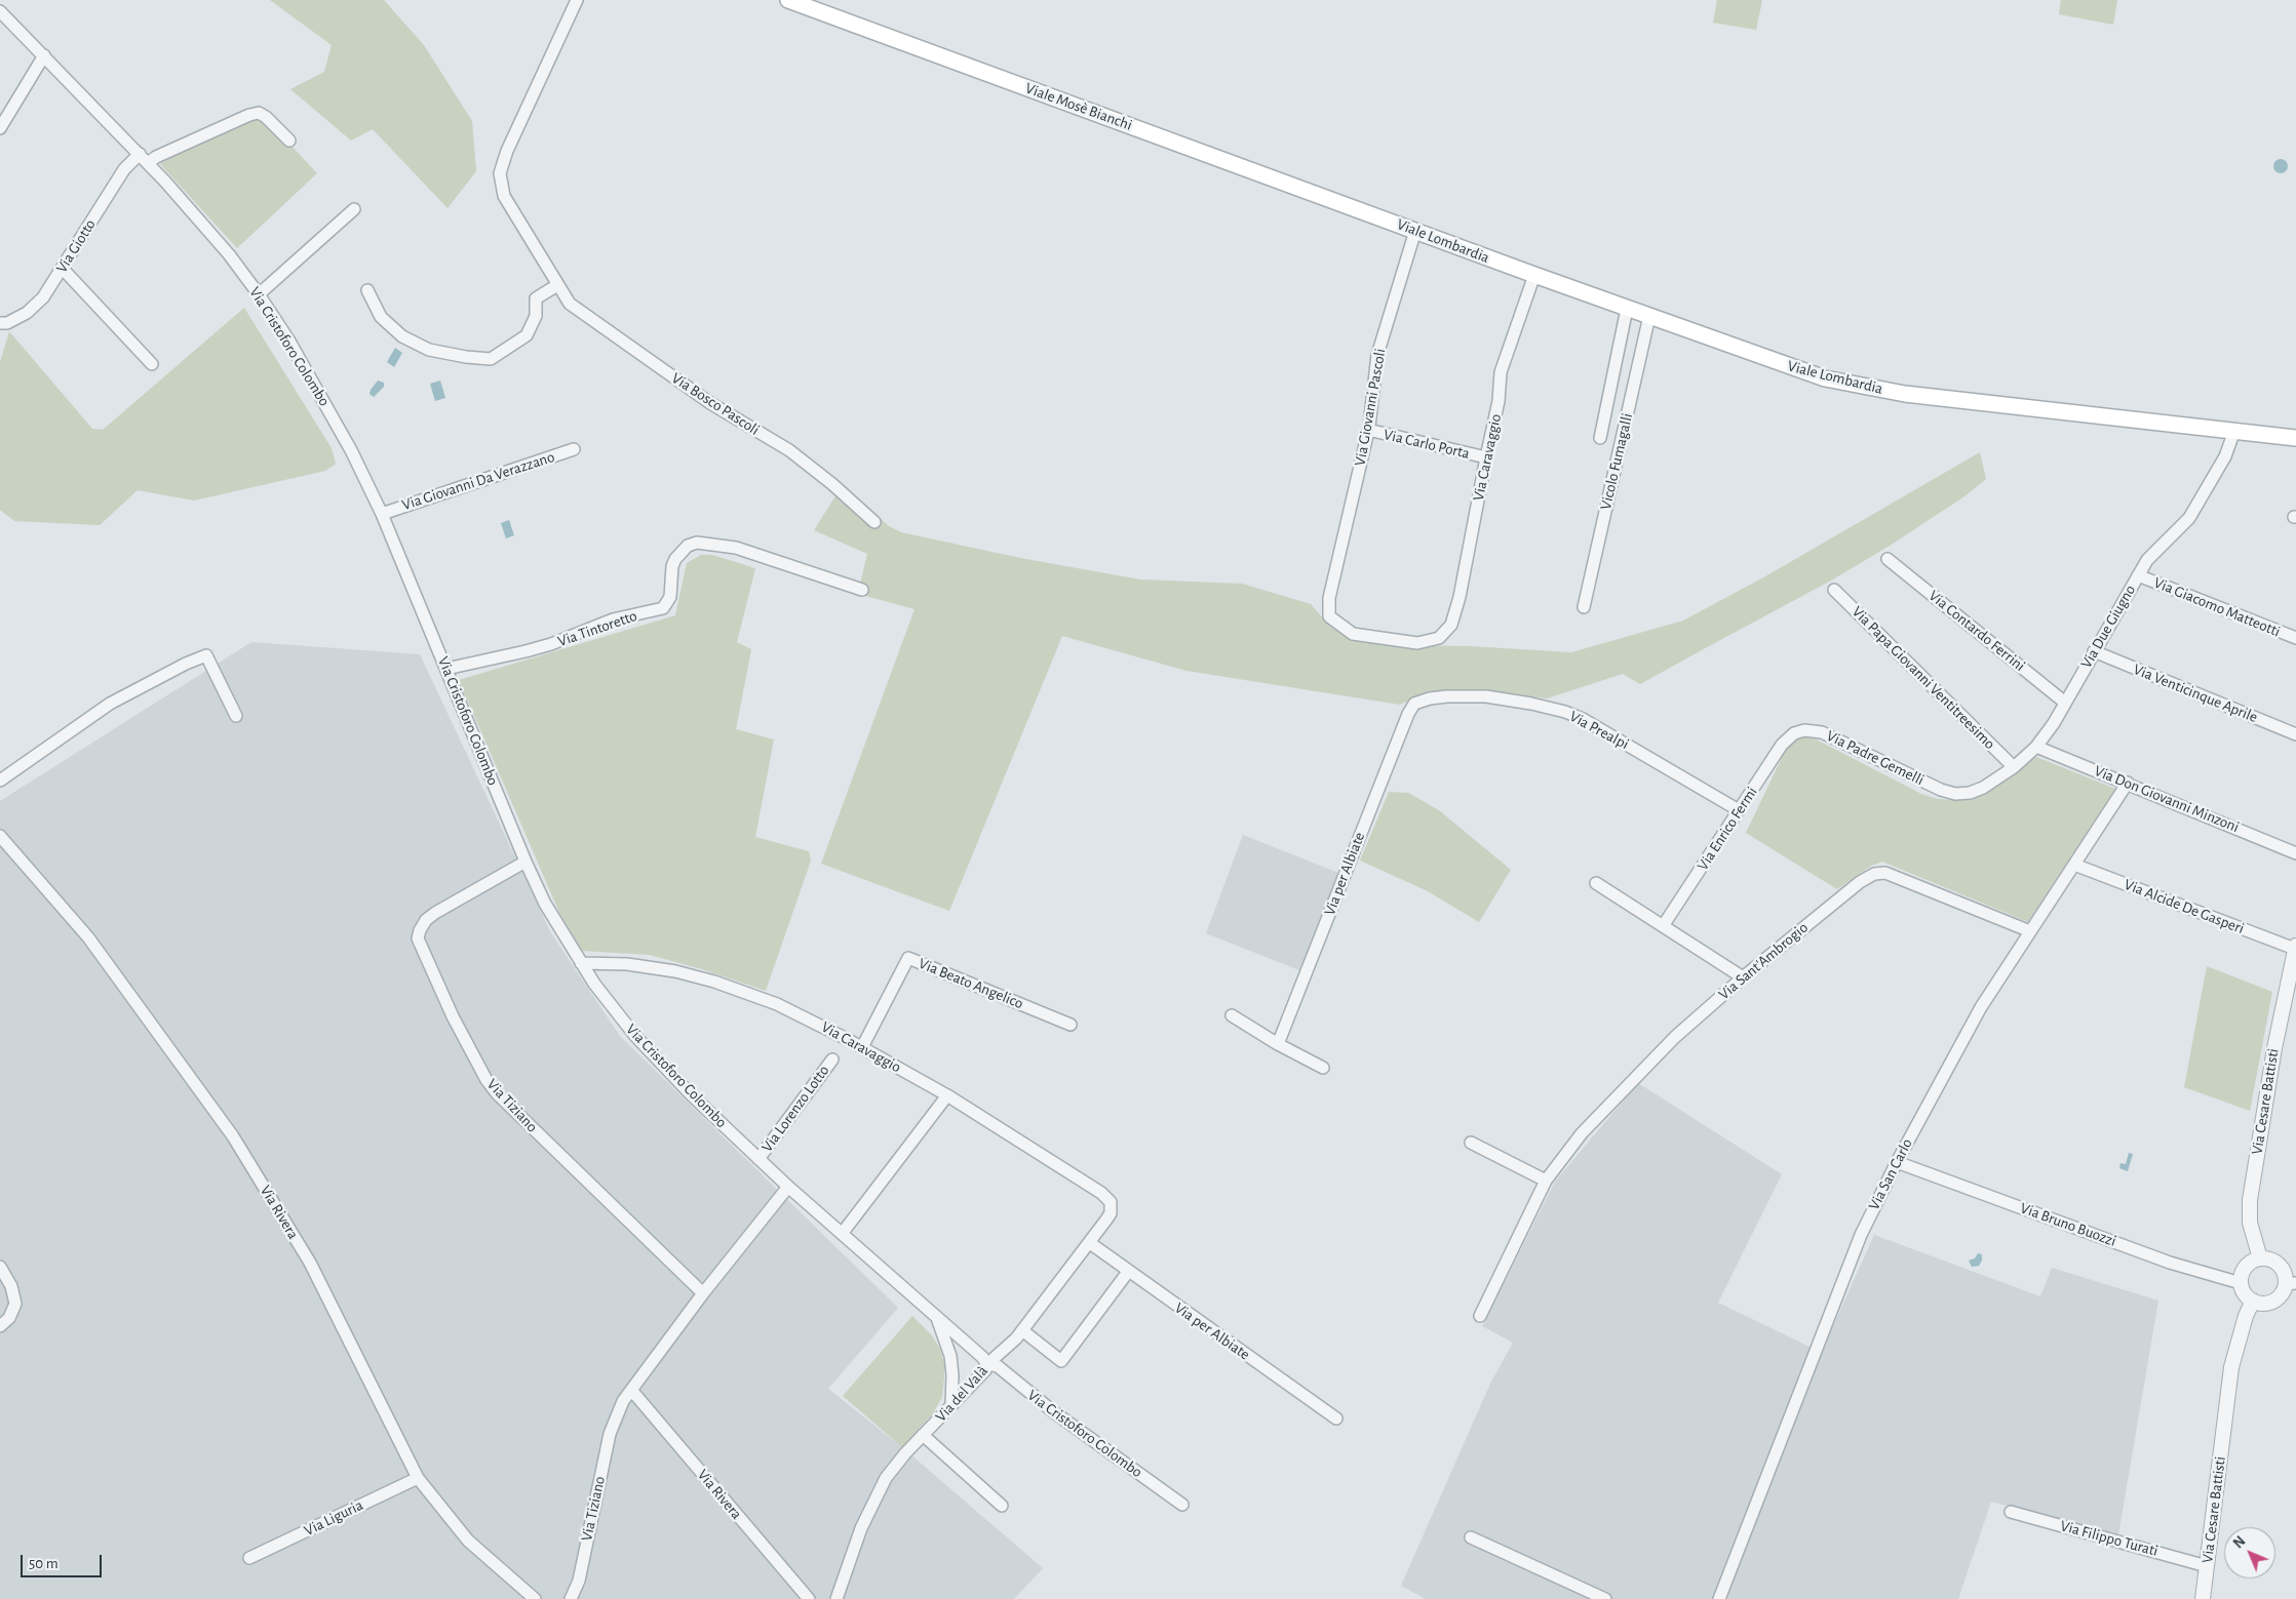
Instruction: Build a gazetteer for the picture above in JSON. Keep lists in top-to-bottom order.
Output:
{
  "streets": {
    "main road": ["Viale Mosè Bianchi", "Viale Lombardia"],
    "street": [
      "Via Giotto",
      "Via Cristoforo Colombo",
      "Via Bosco Pascoli",
      "Via Giovanni Pascoli",
      "Via Carlo Porta",
      "Via Caravaggio",
      "Vicolo Fumagalli",
      "Via Giovanni Da Verazzano",
      "Via Giacomo Matteotti",
      "Via Due Giugno",
      "Via Tintoretto",
      "Via Contardo Ferrini",
      "Via Papa Giovanni Ventitreesimo",
      "Via Venticinque Aprile",
      "Via Prealpi",
      "Via Padre Gemelli",
      "Via Don Giovanni Minzoni",
      "Via Enrico Fermi",
      "Via per Albiate",
      "Via Alcide De Gasperi",
      "Via Sant'Ambrogio",
      "Via Beato Angelico",
      "Via Cesare Battisti",
      "Via Tiziano",
      "Via Lorenzo Lotto",
      "Via San Carlo",
      "Via Rivera",
      "Via Bruno Buozzi",
      "Via del Valà",
      "Via Liguria",
      "Via Filippo Turati"
    ]
  },
  "crossings": [
    ["Viale Mosè Bianchi", "Viale Lombardia"],
    ["Viale Lombardia", "Via Giovanni Pascoli"],
    ["Viale Lombardia", "Via Caravaggio"],
    ["Viale Lombardia", "Vicolo Fumagalli"],
    ["Viale Lombardia", "Via Due Giugno"],
    ["Via Giotto", "Via Cristoforo Colombo"],
    ["Via Cristoforo Colombo", "Via Caravaggio"],
    ["Via Cristoforo Colombo", "Via Giovanni Da Verazzano"],
    ["Via Cristoforo Colombo", "Via Tintoretto"],
    ["Via Cristoforo Colombo", "Via Tiziano"],
    ["Via Cristoforo Colombo", "Via Lorenzo Lotto"],
    ["Via Cristoforo Colombo", "Via del Valà"],
    ["Via Giovanni Pascoli", "Via Carlo Porta"],
    ["Via Giovanni Pascoli", "Via Caravaggio"],
    ["Via Carlo Porta", "Via Caravaggio"],
    ["Via Caravaggio", "Via Beato Angelico"],
    ["Via Caravaggio", "Via del Valà"],
    ["Via Giacomo Matteotti", "Via Due Giugno"],
    ["Via Due Giugno", "Via Contardo Ferrini"],
    ["Via Due Giugno", "Via Papa Giovanni Ventitreesimo"],
    ["Via Due Giugno", "Via Venticinque Aprile"],
    ["Via Due Giugno", "Via Padre Gemelli"],
    ["Via Due Giugno", "Via Don Giovanni Minzoni"],
    ["Via Prealpi", "Via Enrico Fermi"],
    ["Via Prealpi", "Via per Albiate"],
    ["Via Padre Gemelli", "Via Enrico Fermi"],
    ["Via Don Giovanni Minzoni", "Via San Carlo"],
    ["Via per Albiate", "Via del Valà"],
    ["Via Alcide De Gasperi", "Via Cesare Battisti"],
    ["Via Alcide De Gasperi", "Via San Carlo"],
    ["Via Sant'Ambrogio", "Via San Carlo"],
    ["Via Cesare Battisti", "Via Bruno Buozzi"],
    ["Via Cesare Battisti", "Via Filippo Turati"],
    ["Via Tiziano", "Via Rivera"],
    ["Via San Carlo", "Via Bruno Buozzi"],
    ["Via Rivera", "Via Liguria"]
  ],
  "scale_bar": "50 m",
  "north": "top left"
}
